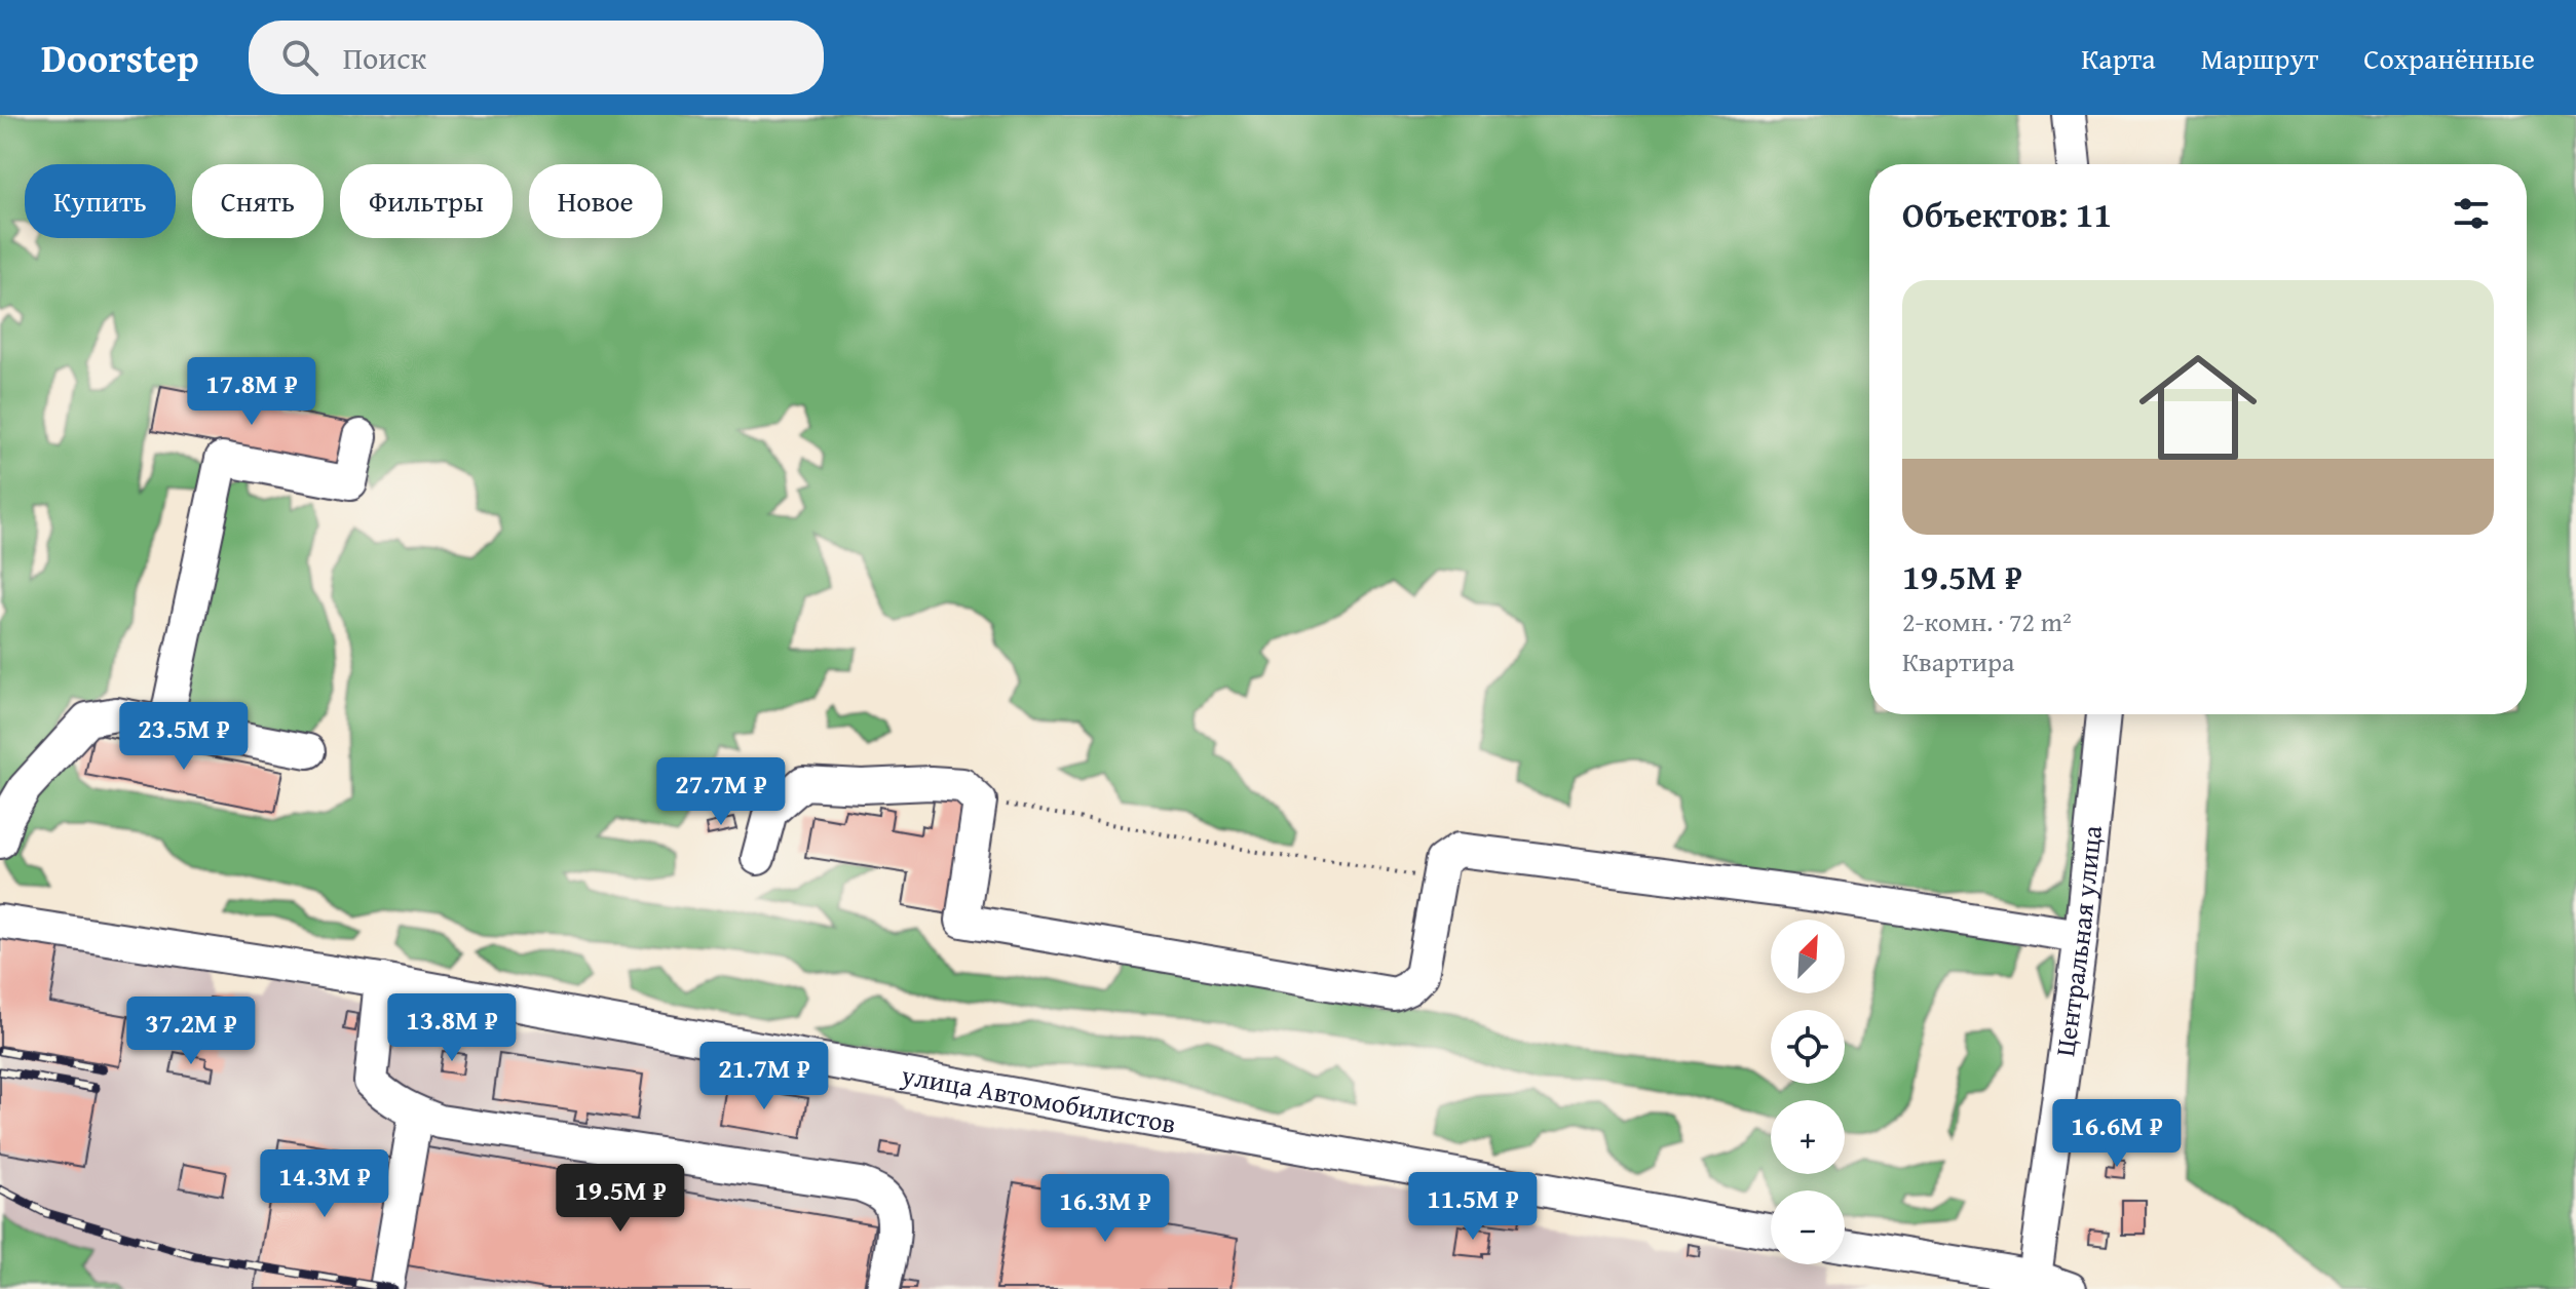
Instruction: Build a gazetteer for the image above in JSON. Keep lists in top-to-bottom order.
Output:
{
  "streets": {
    "street": ["Центральная улица", "улица Автомобилистов"]
  },
  "north": "top right",
  "page": {
    "header": "Doorstep",
    "search": "Поиск",
    "nav": ["Карта", "Маршрут", "Сохранённые"],
    "chip": [
      "Купить",
      "Снять",
      "Фильтры",
      "Новое"
    ],
    "heading": "Объектов: 11",
    "list": [
      {
        "name": "19.5M ₽",
        "note": "2-комн. · 72 m² · Квартира"
      }
    ],
    "price": [
      "17.8M ₽",
      "23.5M ₽",
      "27.7M ₽",
      "13.8M ₽",
      "37.2M ₽",
      "21.7M ₽",
      "16.6M ₽",
      "14.3M ₽",
      "19.5M ₽",
      "11.5M ₽",
      "16.3M ₽"
    ],
    "map_buttons": ["+", "−"]
  }
}
